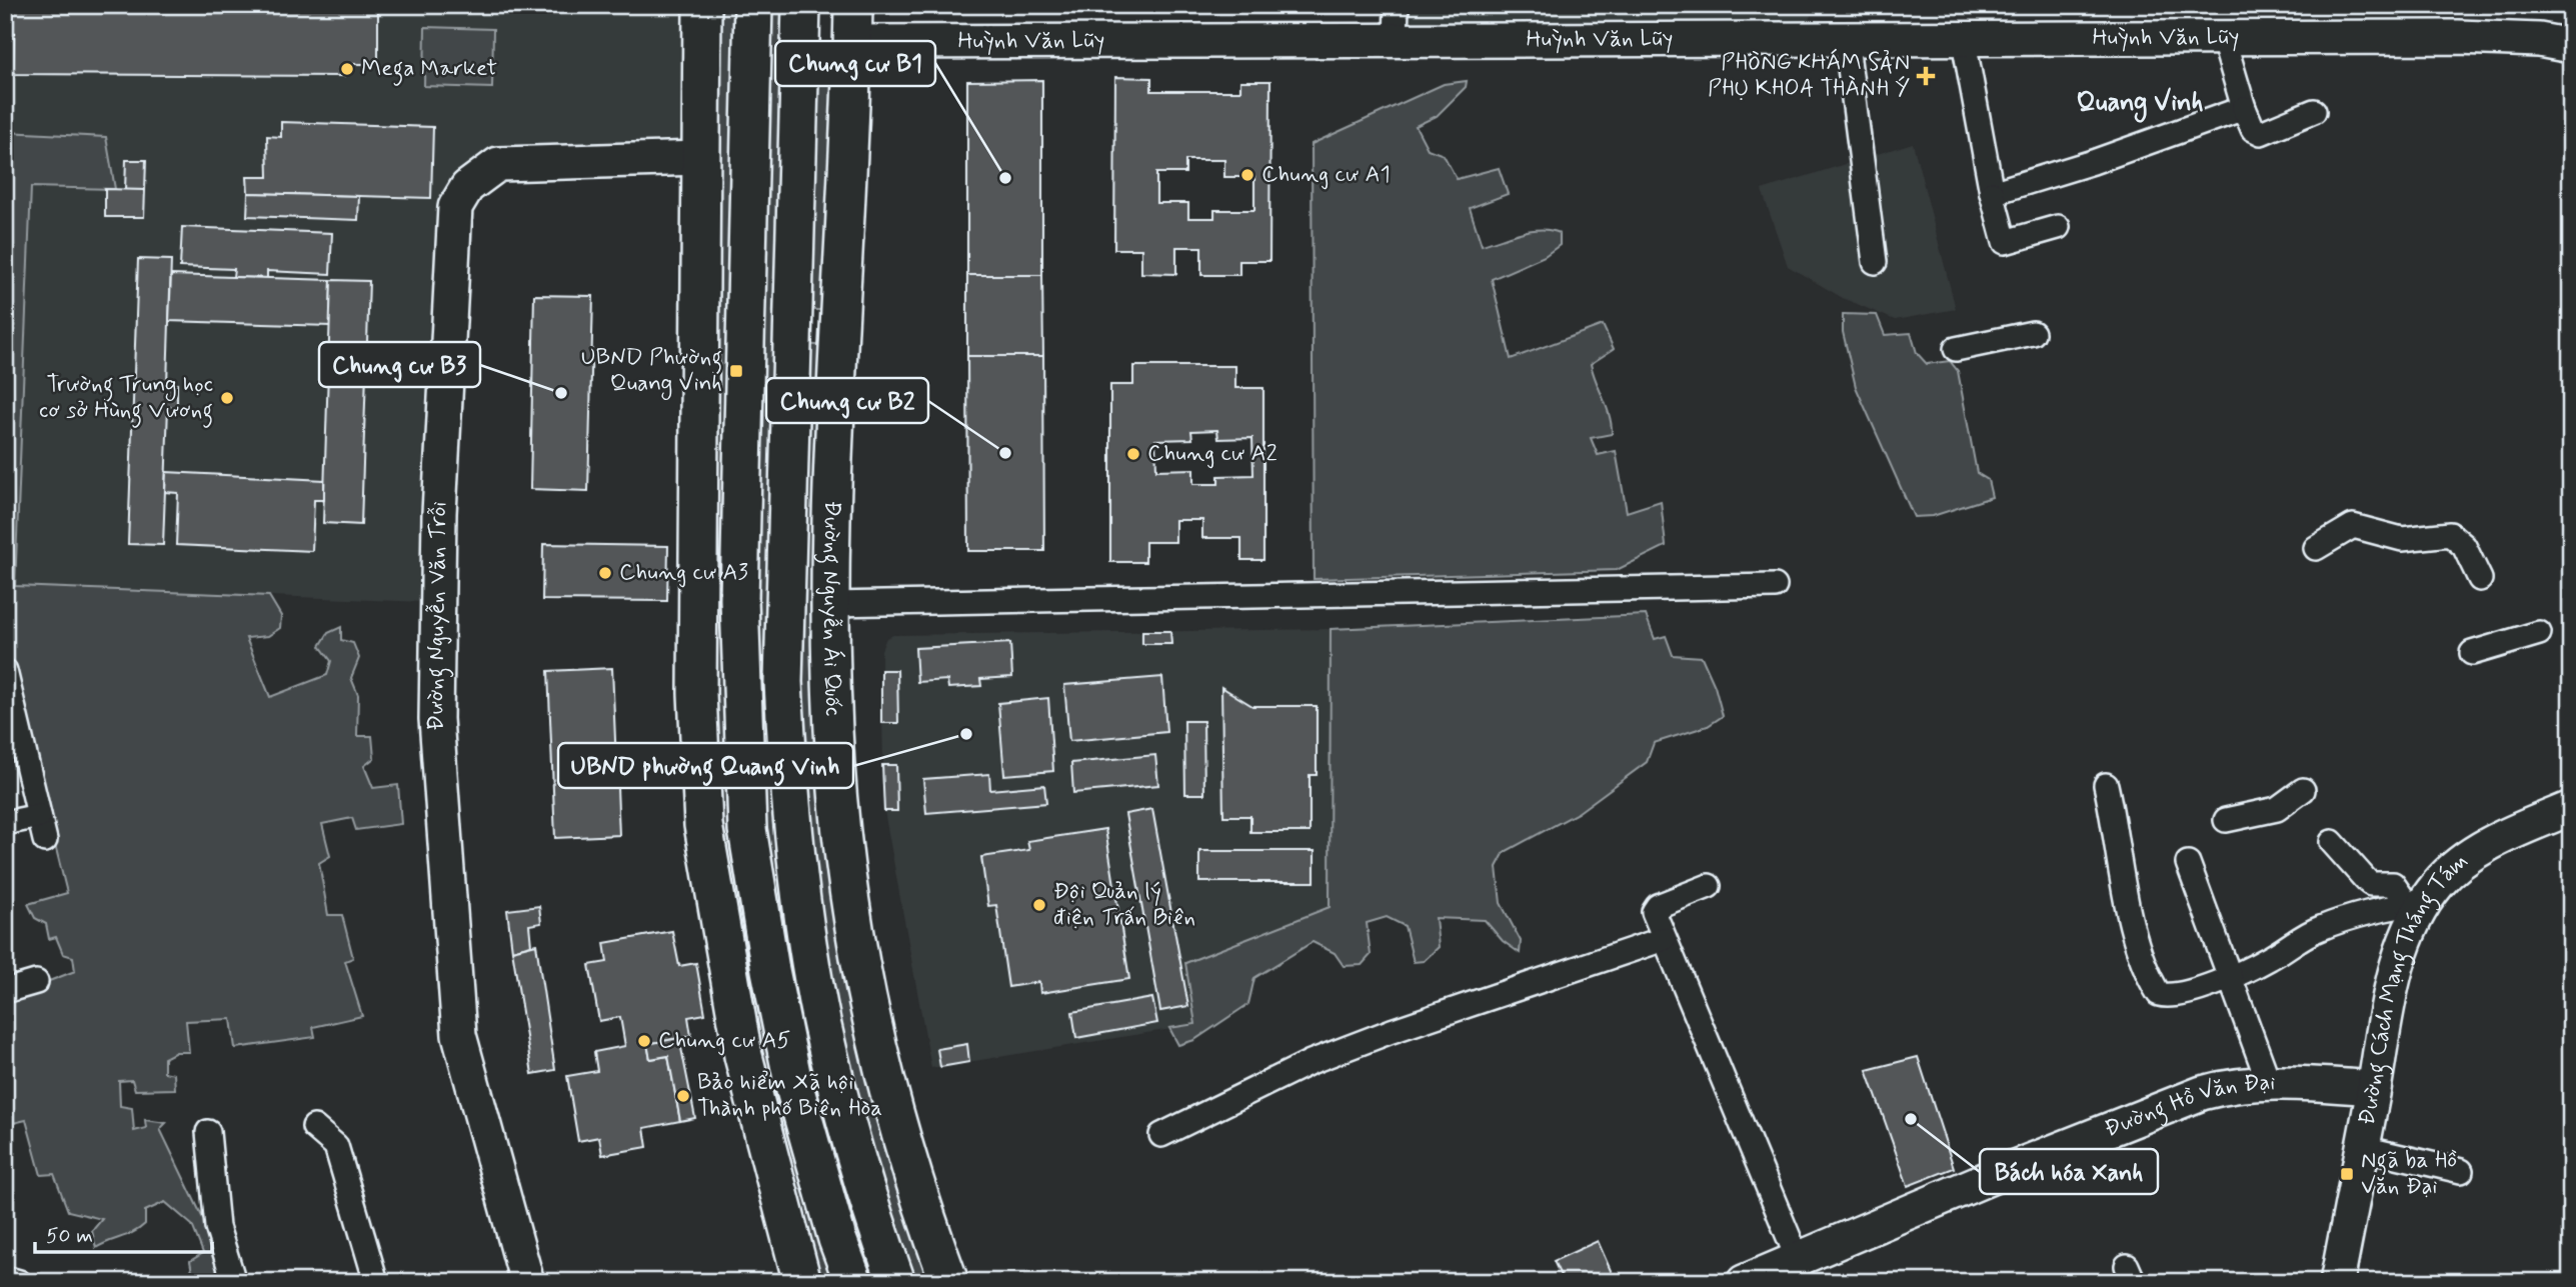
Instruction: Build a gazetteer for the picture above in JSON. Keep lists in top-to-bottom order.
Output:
{
  "streets": {
    "main road": ["Đường Nguyễn Ái Quốc"],
    "street": [
      "Huỳnh Văn Lũy",
      "Đường Nguyễn Văn Trỗi",
      "Đường Cách Mạng Tháng Tám",
      "Đường Hồ Văn Đại"
    ]
  },
  "crossings": [
    ["Huỳnh Văn Lũy", "Đường Nguyễn Ái Quốc"],
    ["Đường Cách Mạng Tháng Tám", "Đường Hồ Văn Đại"]
  ],
  "districts": ["Quang Vinh"],
  "places": {
    "other": [
      "Mega Market",
      "Chung cư A1",
      "Chung cư B1",
      "Chung cư B3",
      "Trường Trung học cơ sở Hùng Vương",
      "Chung cư B2",
      "Chung cư A2",
      "Chung cư A3",
      "UBND phường Quang Vinh",
      "Đội Quản lý điện Trấn Biên",
      "Chung cư A5",
      "Bảo hiểm Xã hội Thành phố Biên Hòa",
      "Bách hóa Xanh"
    ],
    "health": ["PHÒNG KHÁM SẢN PHỤ KHOA THÀNH Ý"],
    "transit": ["UBND Phường Quang Vinh", "Ngã ba Hồ Văn Đại"]
  },
  "scale_bar": "50 m"
}
